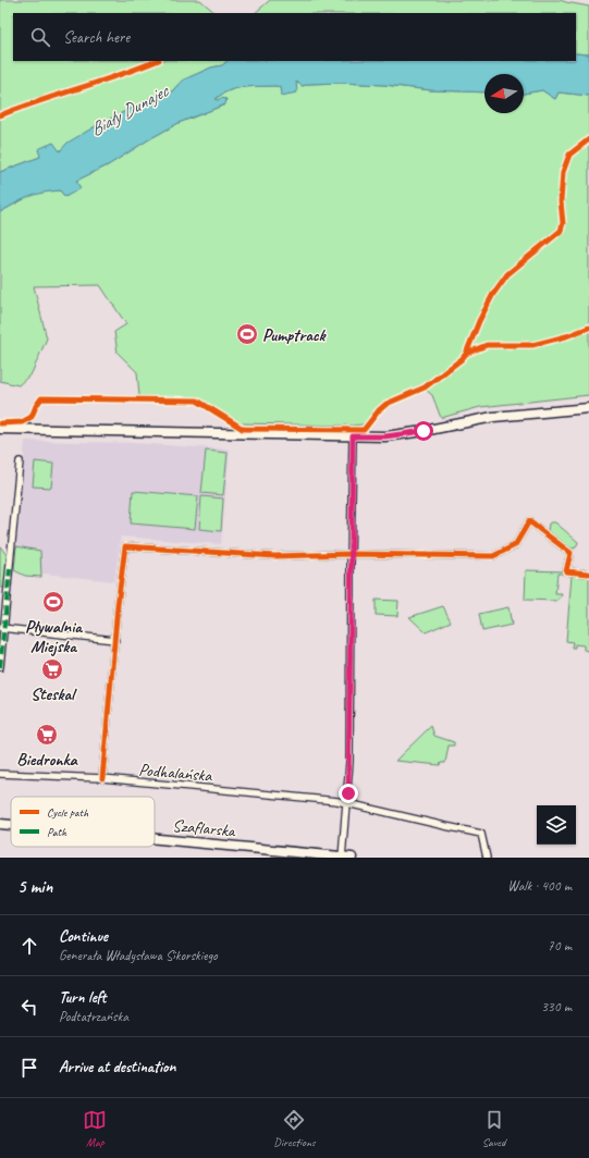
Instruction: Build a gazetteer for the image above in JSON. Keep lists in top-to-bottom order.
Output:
{
  "streets": {
    "street": ["Podhalańska", "Szaflarska"]
  },
  "water": ["Biały Dunajec"],
  "places": {
    "sports": ["Pumptrack", "Pływalnia Miejska"],
    "supermarket": ["Steskal", "Biedronka"]
  },
  "legend": ["Cycle path", "Path"],
  "north": "left",
  "page": {
    "search": "Search here",
    "heading": ["5 min", "Walk · 400 m"],
    "list": [
      ["Continue", "Generała Władysława Sikorskiego", "70 m"],
      ["Turn left", "Podtatrzańska", "330 m"],
      "Arrive at destination"
    ],
    "nav": ["Map", "Directions", "Saved"]
  }
}
